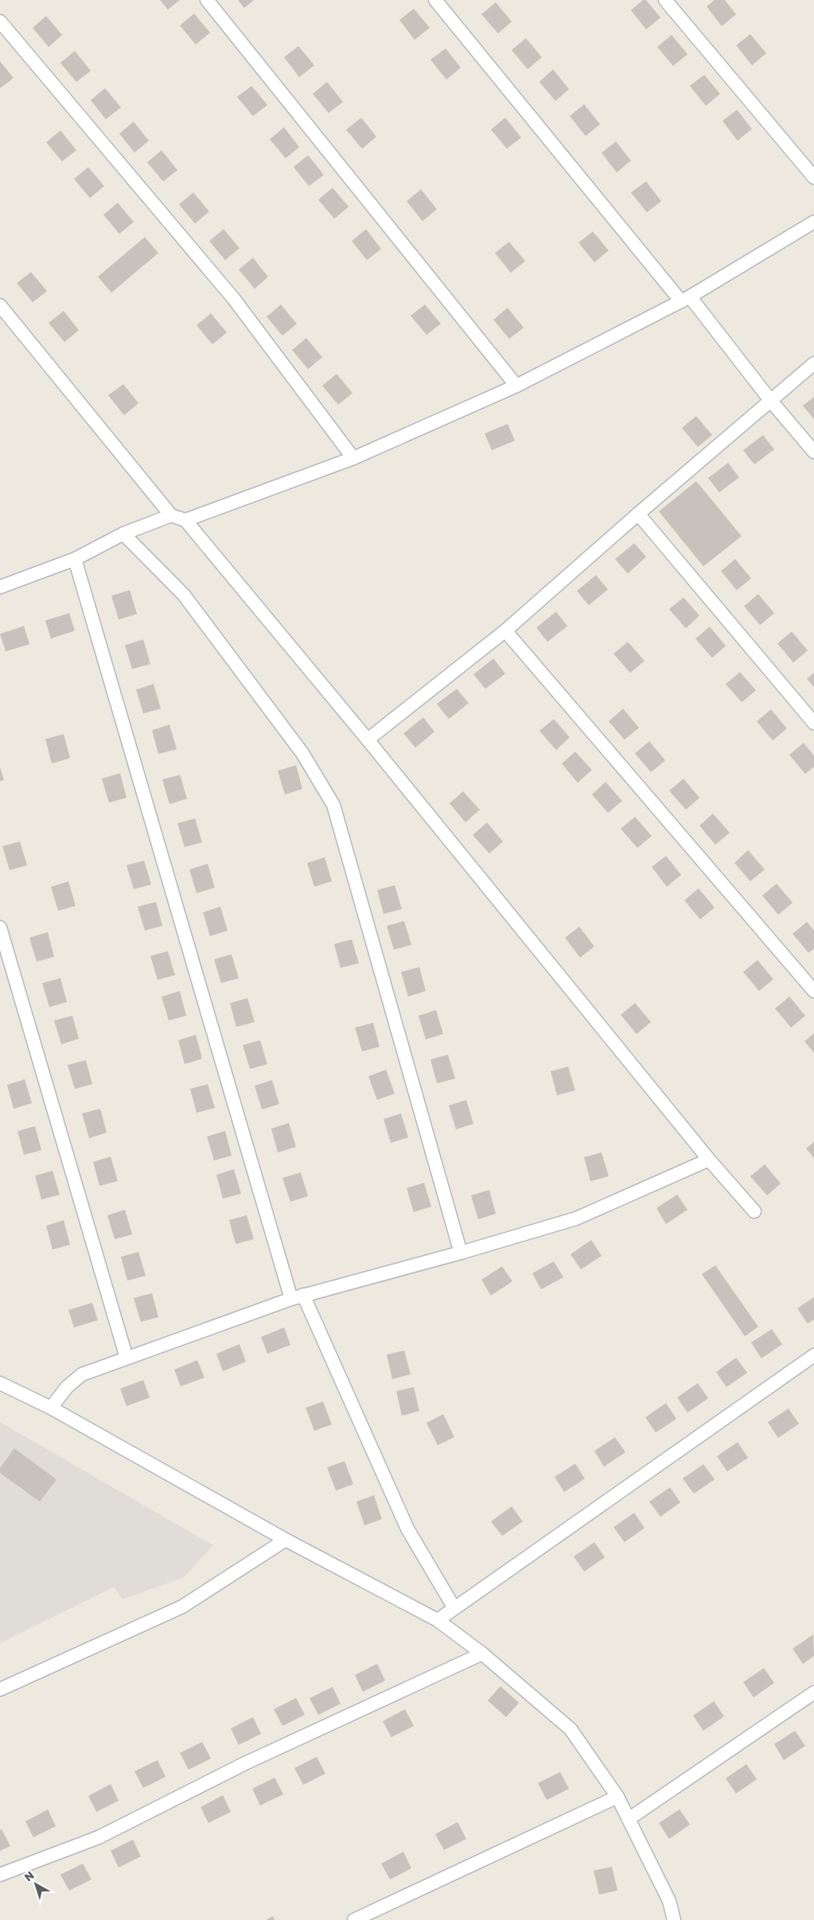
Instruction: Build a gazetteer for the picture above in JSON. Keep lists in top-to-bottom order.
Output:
{
  "north": "top left"
}
